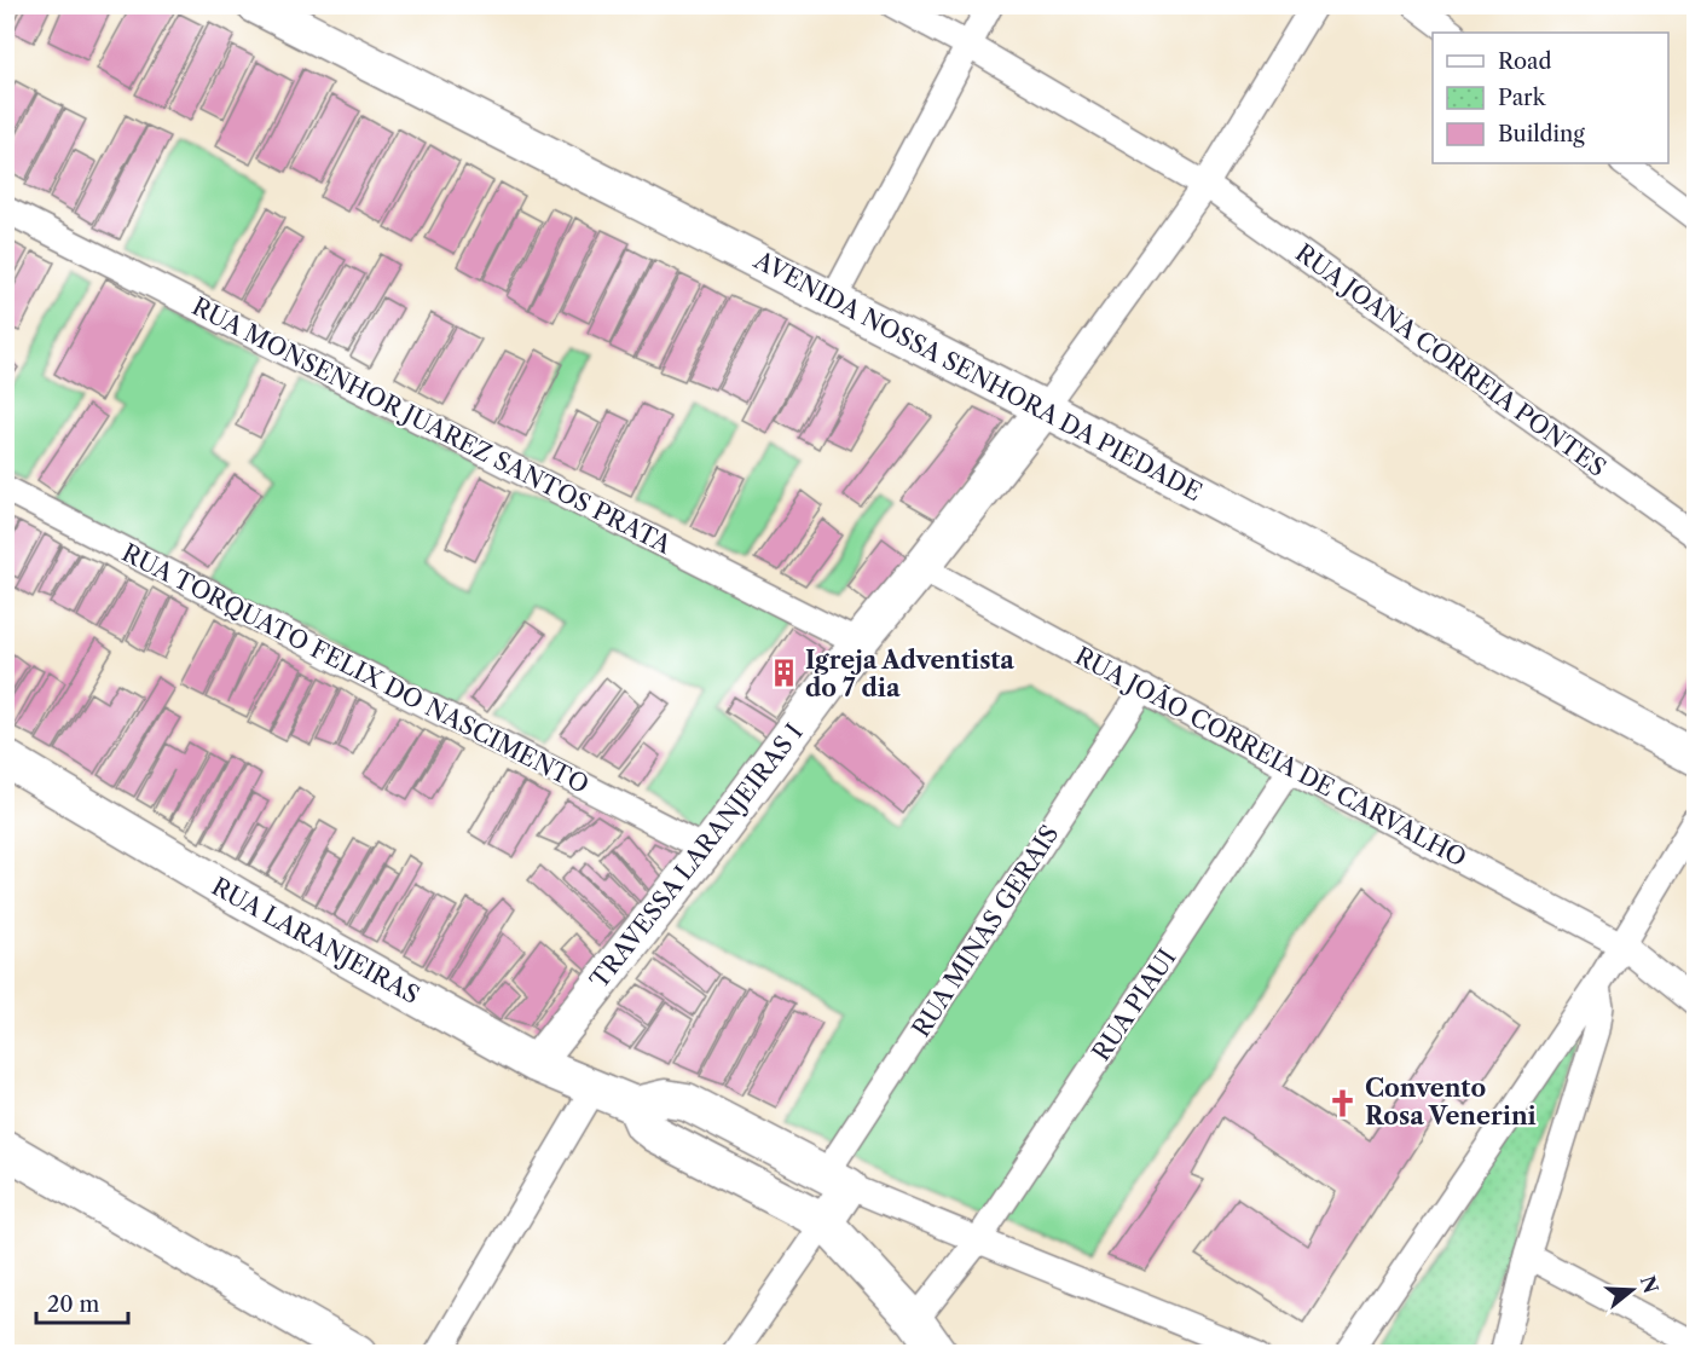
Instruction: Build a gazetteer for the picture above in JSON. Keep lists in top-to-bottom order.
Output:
{
  "streets": {
    "street": [
      "RUA JOANA CORREIA PONTES",
      "AVENIDA NOSSA SENHORA DA PIEDADE",
      "RUA MONSENHOR JUAREZ SANTOS PRATA",
      "RUA TORQUATO FELIX DO NASCIMENTO",
      "RUA JOÃO CORREIA DE CARVALHO",
      "TRAVESSA LARANJEIRAS I",
      "RUA MINAS GERAIS",
      "RUA LARANJEIRAS",
      "RUA PIAUI"
    ]
  },
  "crossings": [
    ["AVENIDA NOSSA SENHORA DA PIEDADE", "TRAVESSA LARANJEIRAS I"],
    ["RUA MONSENHOR JUAREZ SANTOS PRATA", "TRAVESSA LARANJEIRAS I"],
    ["RUA TORQUATO FELIX DO NASCIMENTO", "TRAVESSA LARANJEIRAS I"],
    ["RUA JOÃO CORREIA DE CARVALHO", "TRAVESSA LARANJEIRAS I"],
    ["RUA JOÃO CORREIA DE CARVALHO", "RUA MINAS GERAIS"],
    ["RUA JOÃO CORREIA DE CARVALHO", "RUA PIAUI"],
    ["TRAVESSA LARANJEIRAS I", "RUA LARANJEIRAS"]
  ],
  "places": {
    "building": ["Igreja Adventista do 7 dia"],
    "church": ["Convento Rosa Venerini"]
  },
  "legend": ["Road", "Park", "Building"],
  "scale_bar": "20 m",
  "north": "right"
}
